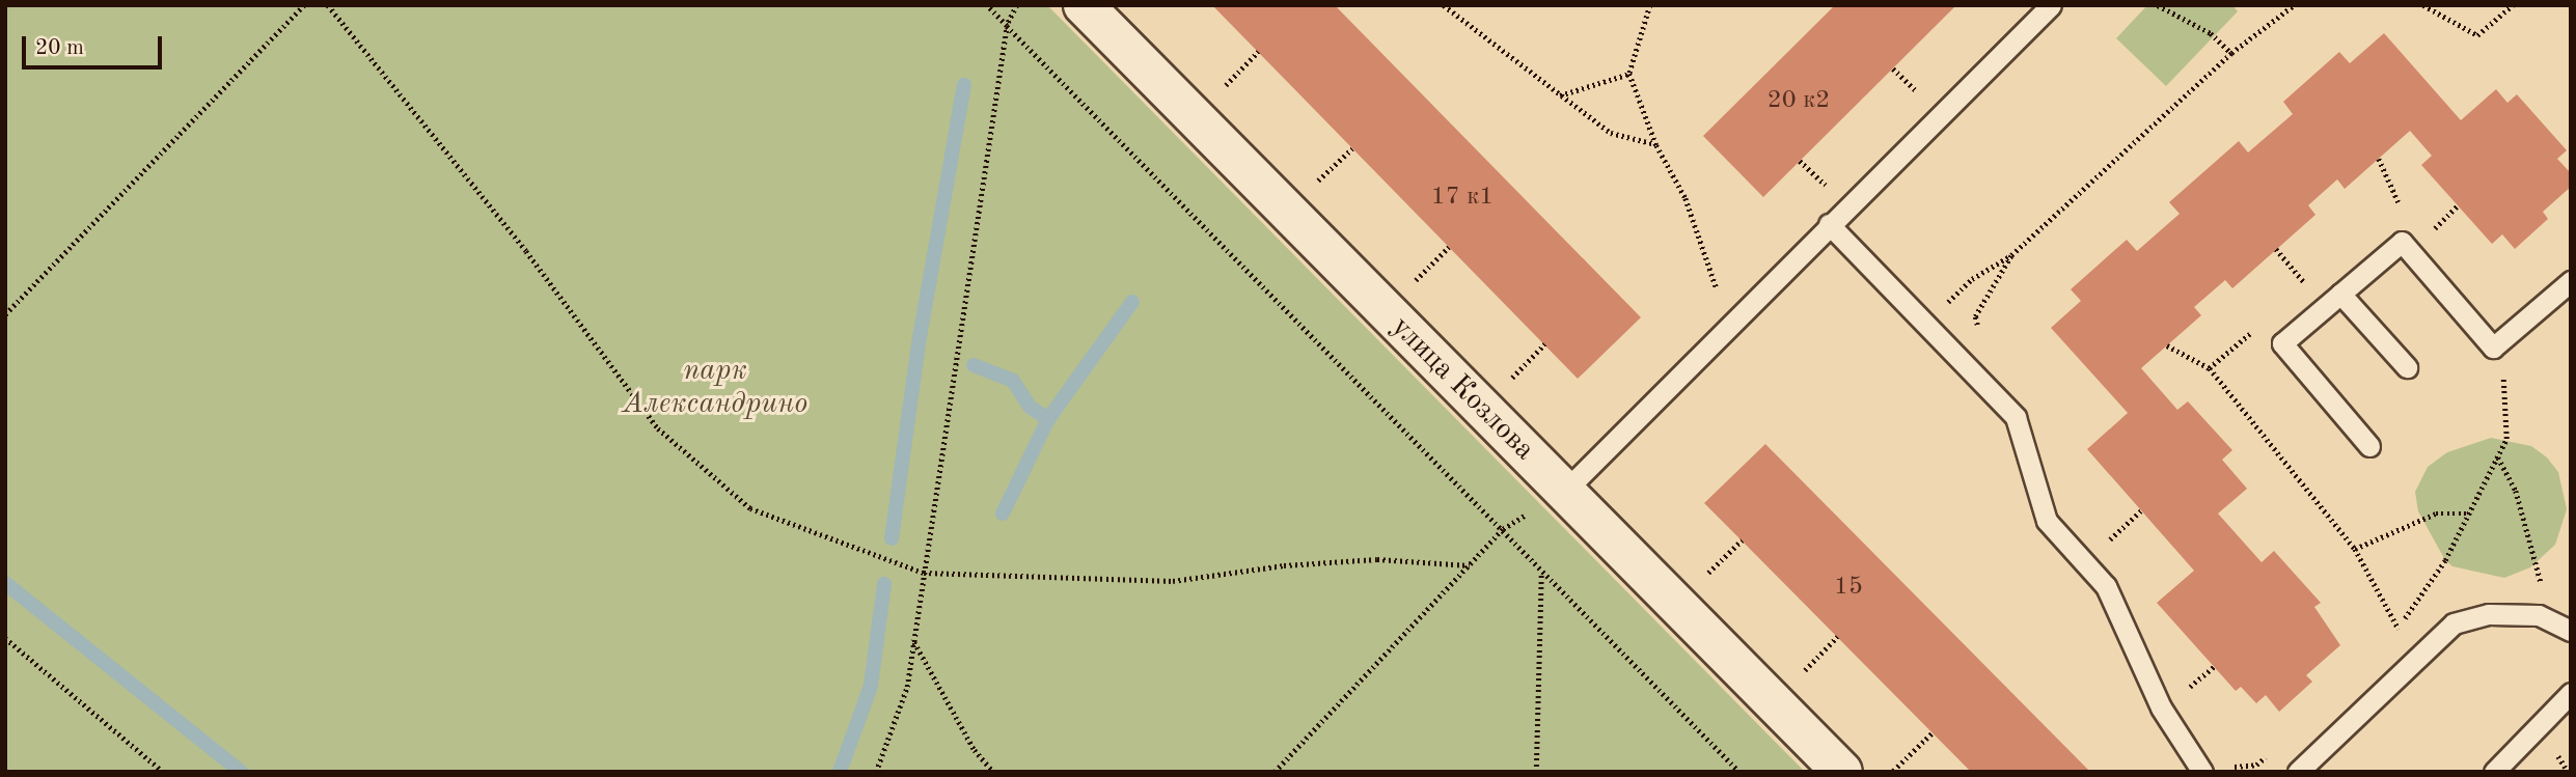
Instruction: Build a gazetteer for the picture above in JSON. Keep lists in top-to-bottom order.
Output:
{
  "streets": {
    "street": ["улица Козлова"]
  },
  "parks": ["парк Александрино"],
  "house_numbers": ["20 к2", "17 к1", "15"],
  "scale_bar": "20 m"
}
